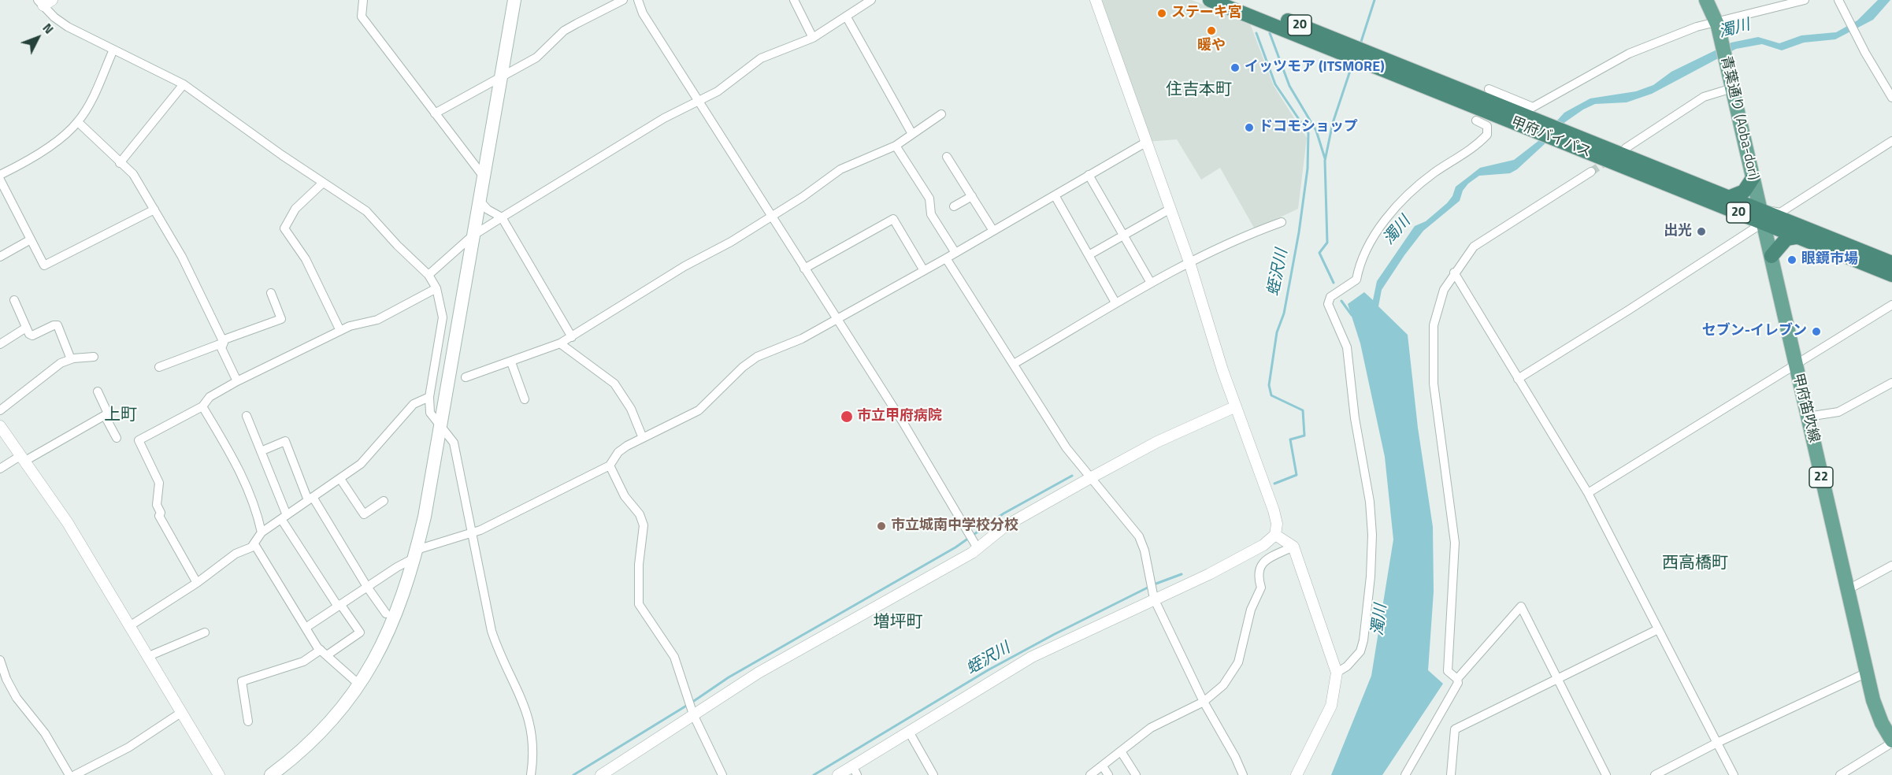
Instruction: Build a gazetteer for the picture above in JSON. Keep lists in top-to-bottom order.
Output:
{
  "streets": {
    "highway": ["20", "甲府バイパス"],
    "main road": ["青葉通り (Aoba-dori)", "甲府笛吹線", "22"]
  },
  "crossings": [
    ["青葉通り (Aoba-dori)", "甲府バイパス"],
    ["青葉通り (Aoba-dori)", "甲府笛吹線"],
    ["青葉通り (Aoba-dori)", "22"],
    ["甲府バイパス", "甲府笛吹線"]
  ],
  "districts": [
    "住吉本町",
    "上町",
    "西高橋町",
    "増坪町"
  ],
  "water": ["濁川", "蛭沢川"],
  "places": [
    "ステーキ宮",
    "暖や",
    "イッツモア (ITSMORE)",
    "ドコモショップ",
    "出光",
    "眼鏡市場",
    "セブン-イレブン",
    "市立甲府病院",
    "市立城南中学校分校"
  ],
  "north": "top right"
}
